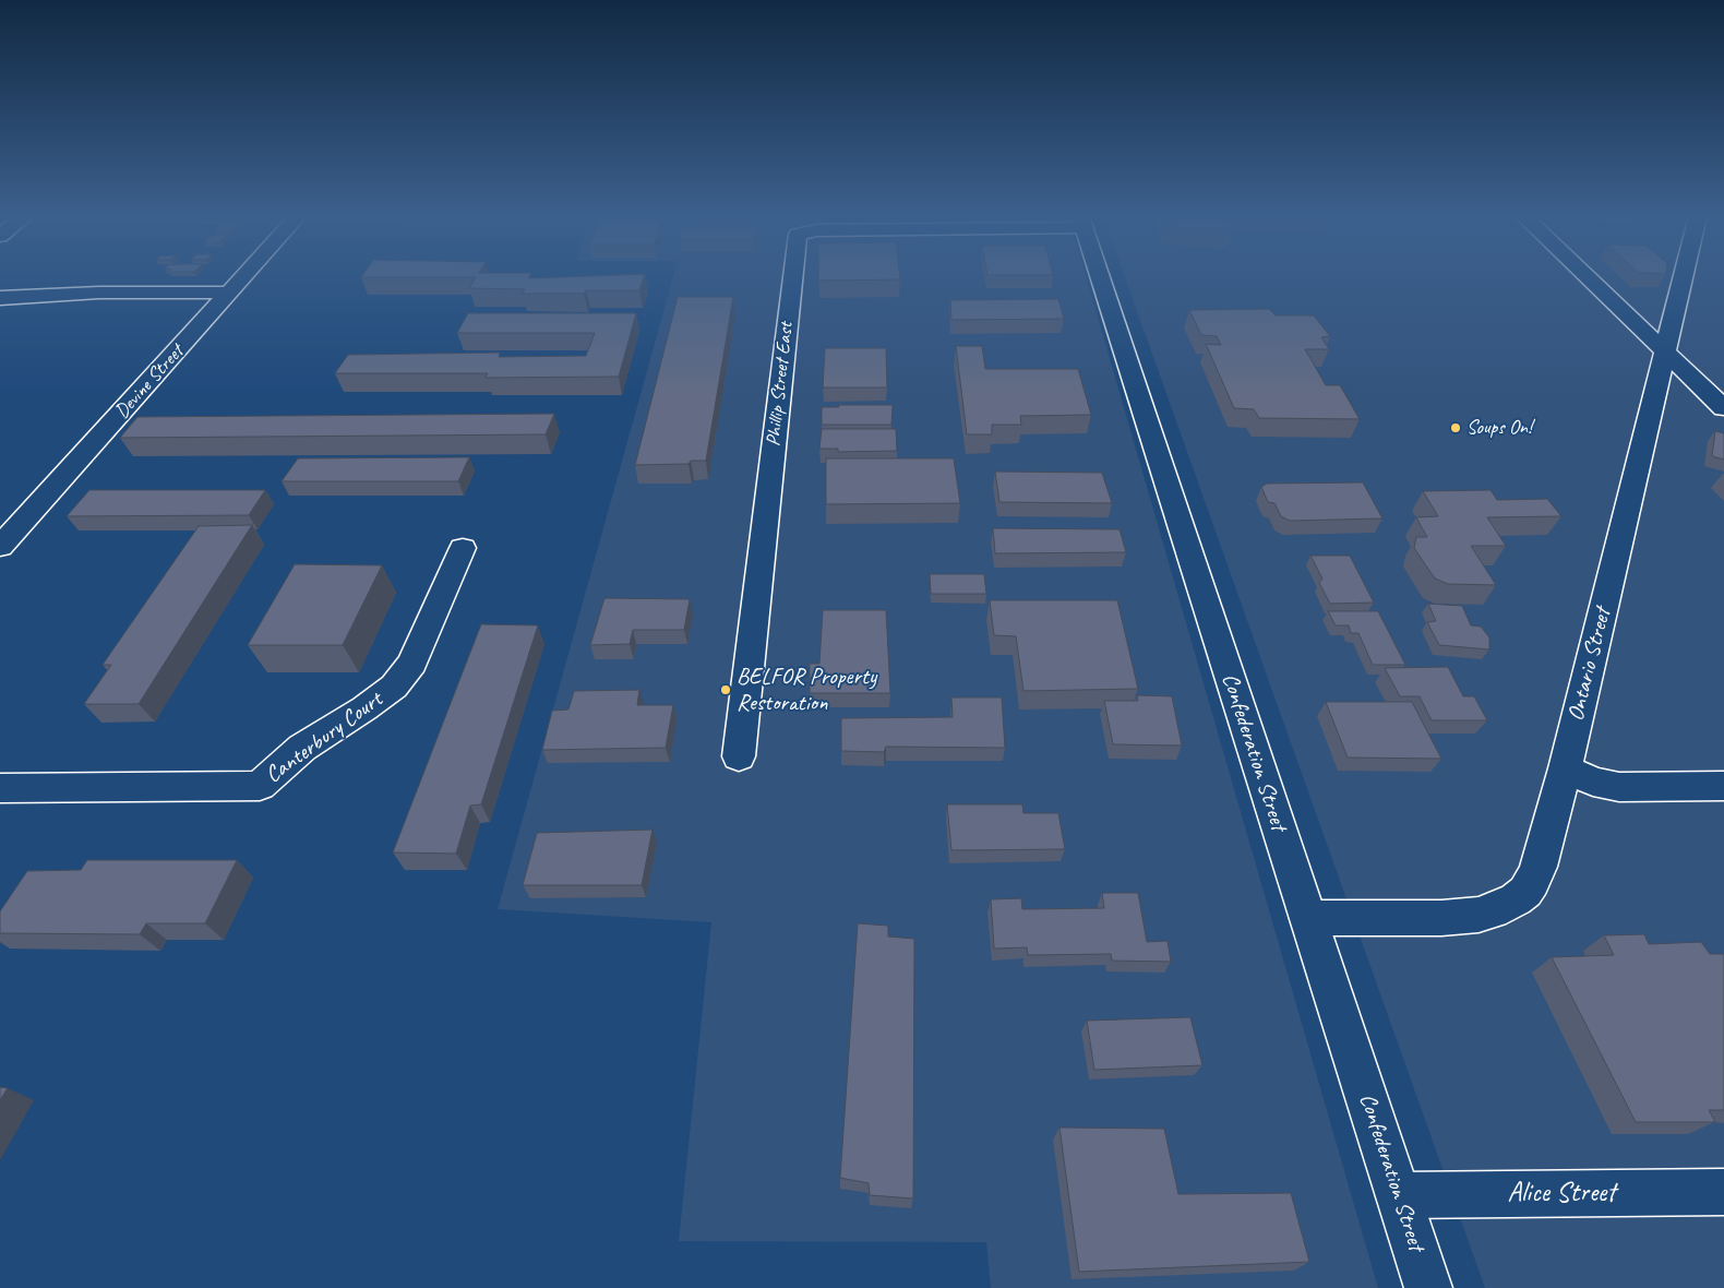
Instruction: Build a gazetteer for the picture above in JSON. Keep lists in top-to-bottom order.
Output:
{
  "streets": {
    "street": [
      "Devine Street",
      "Phillip Street East",
      "Ontario Street",
      "Canterbury Court",
      "Confederation Street",
      "Alice Street"
    ]
  },
  "crossings": [
    ["Ontario Street", "Confederation Street"],
    ["Confederation Street", "Alice Street"]
  ],
  "places": ["Soups On!", "BELFOR Property Restoration"]
}
